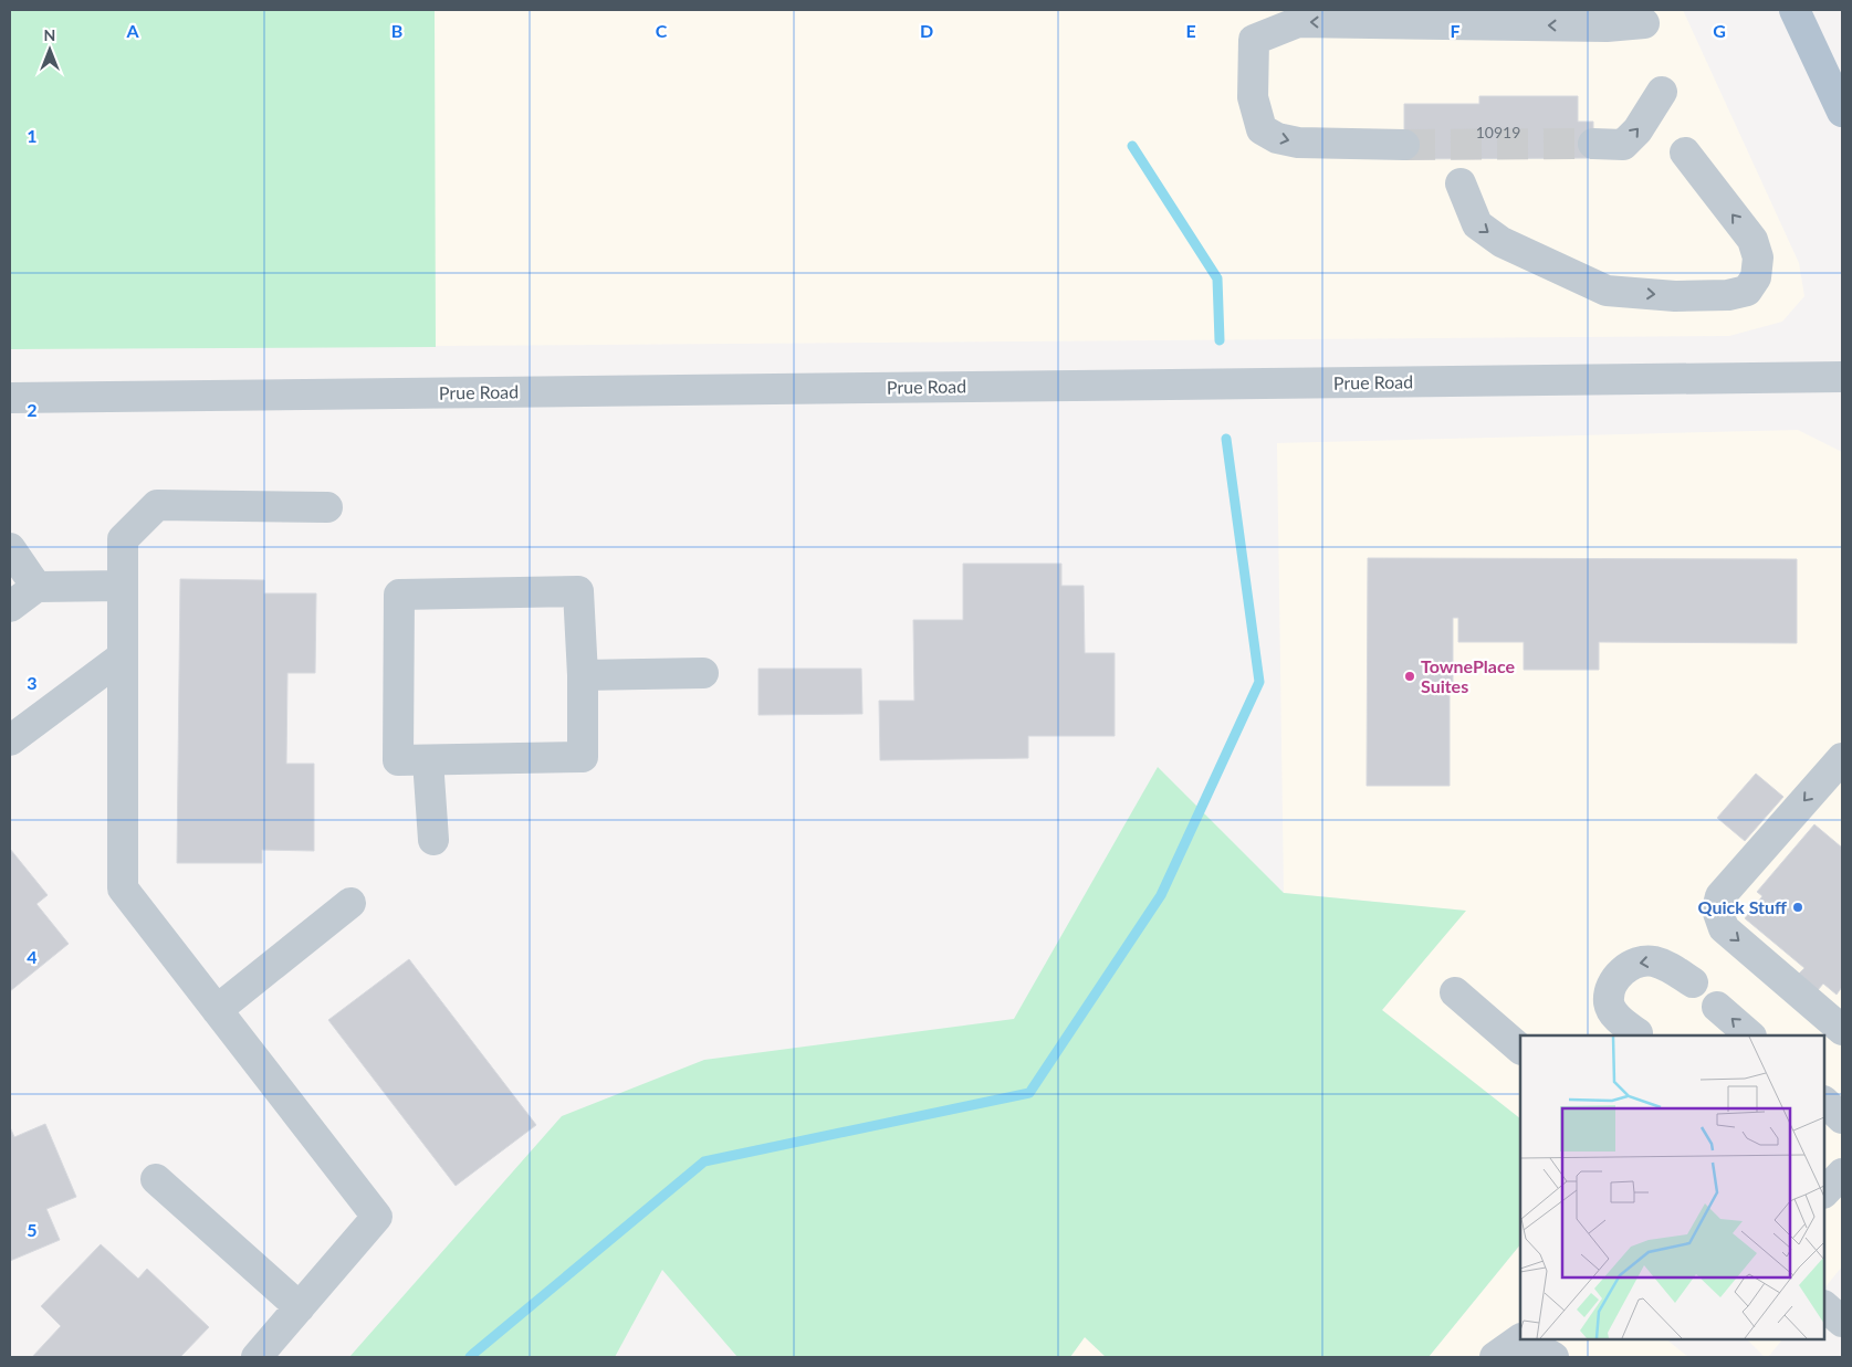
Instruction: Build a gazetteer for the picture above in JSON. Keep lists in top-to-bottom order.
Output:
{
  "streets": {
    "street": ["Prue Road"]
  },
  "places": ["TownePlace Suites", "Quick Stuff"],
  "house_numbers": ["10919"],
  "north": "top",
  "grid": {
    "columns": [
      "A",
      "B",
      "C",
      "D",
      "E",
      "F",
      "G"
    ],
    "rows": [
      "1",
      "2",
      "3",
      "4",
      "5"
    ]
  }
}
